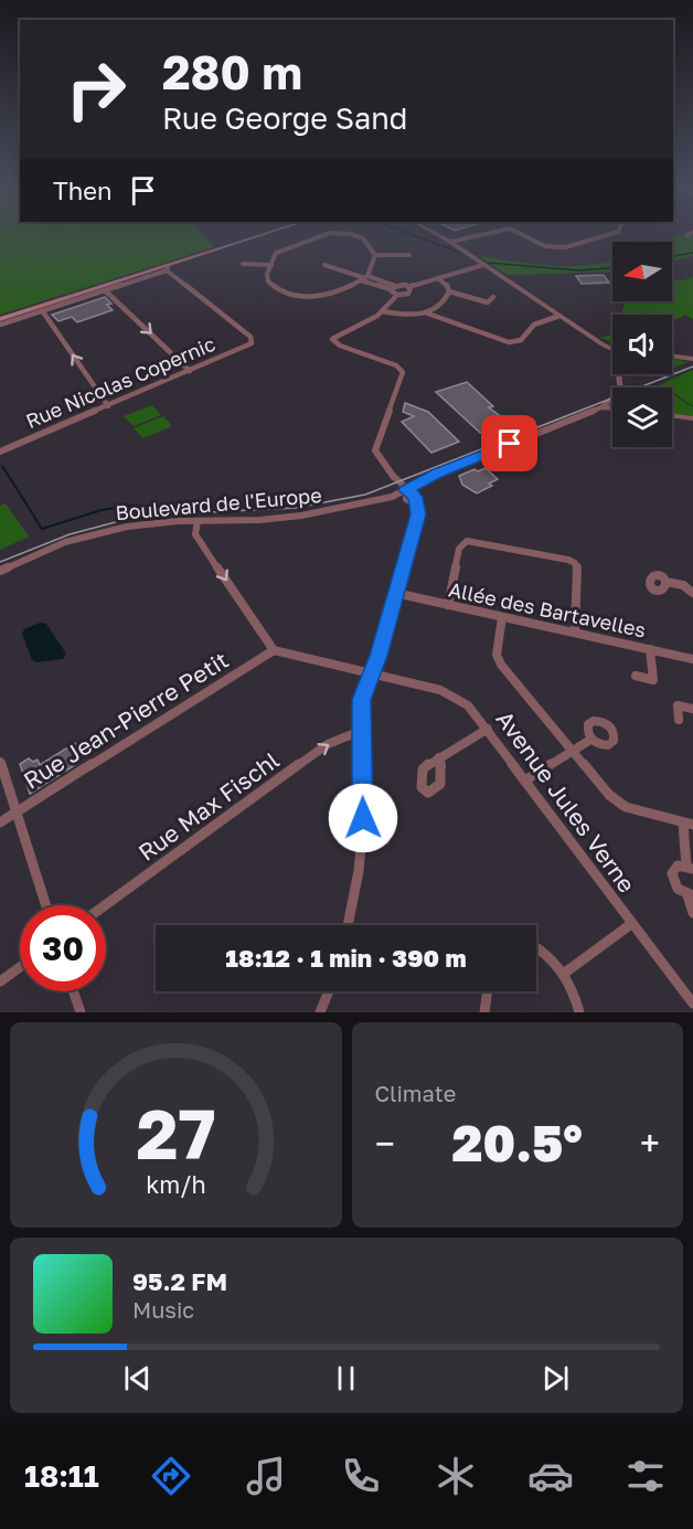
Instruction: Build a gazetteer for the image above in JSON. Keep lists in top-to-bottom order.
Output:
{
  "streets": {
    "street": [
      "Rue Nicolas Copernic",
      "Boulevard de l'Europe",
      "Allée des Bartavelles",
      "Rue Jean-Pierre Petit",
      "Avenue Jules Verne",
      "Rue Max Fischl"
    ]
  },
  "crossings": [
    ["Rue Jean-Pierre Petit", "Avenue Jules Verne"]
  ],
  "one_way": ["Rue Max Fischl"],
  "north": "left",
  "page": {
    "turn": ["280 m", "Rue George Sand"],
    "then": "Then",
    "limit": "30",
    "trip": "18:12 · 1 min · 390 m",
    "tile": "Climate",
    "heat": ["−", "20.5°", "+"],
    "song": ["95.2 FM", "Music"],
    "tabs": "18:11",
    "gauge": ["27", "km/h"]
  }
}
